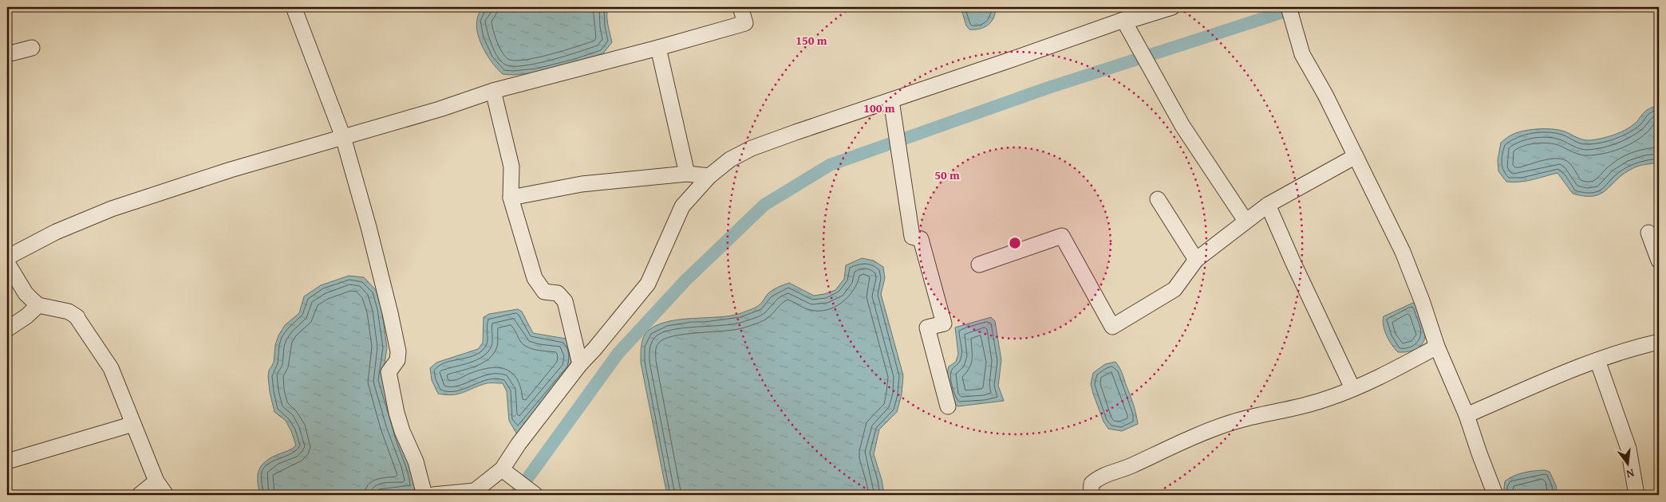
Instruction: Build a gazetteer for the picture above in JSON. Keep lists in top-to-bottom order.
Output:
{
  "north": "bottom",
  "rings": ["150 m", "100 m", "50 m"]
}
